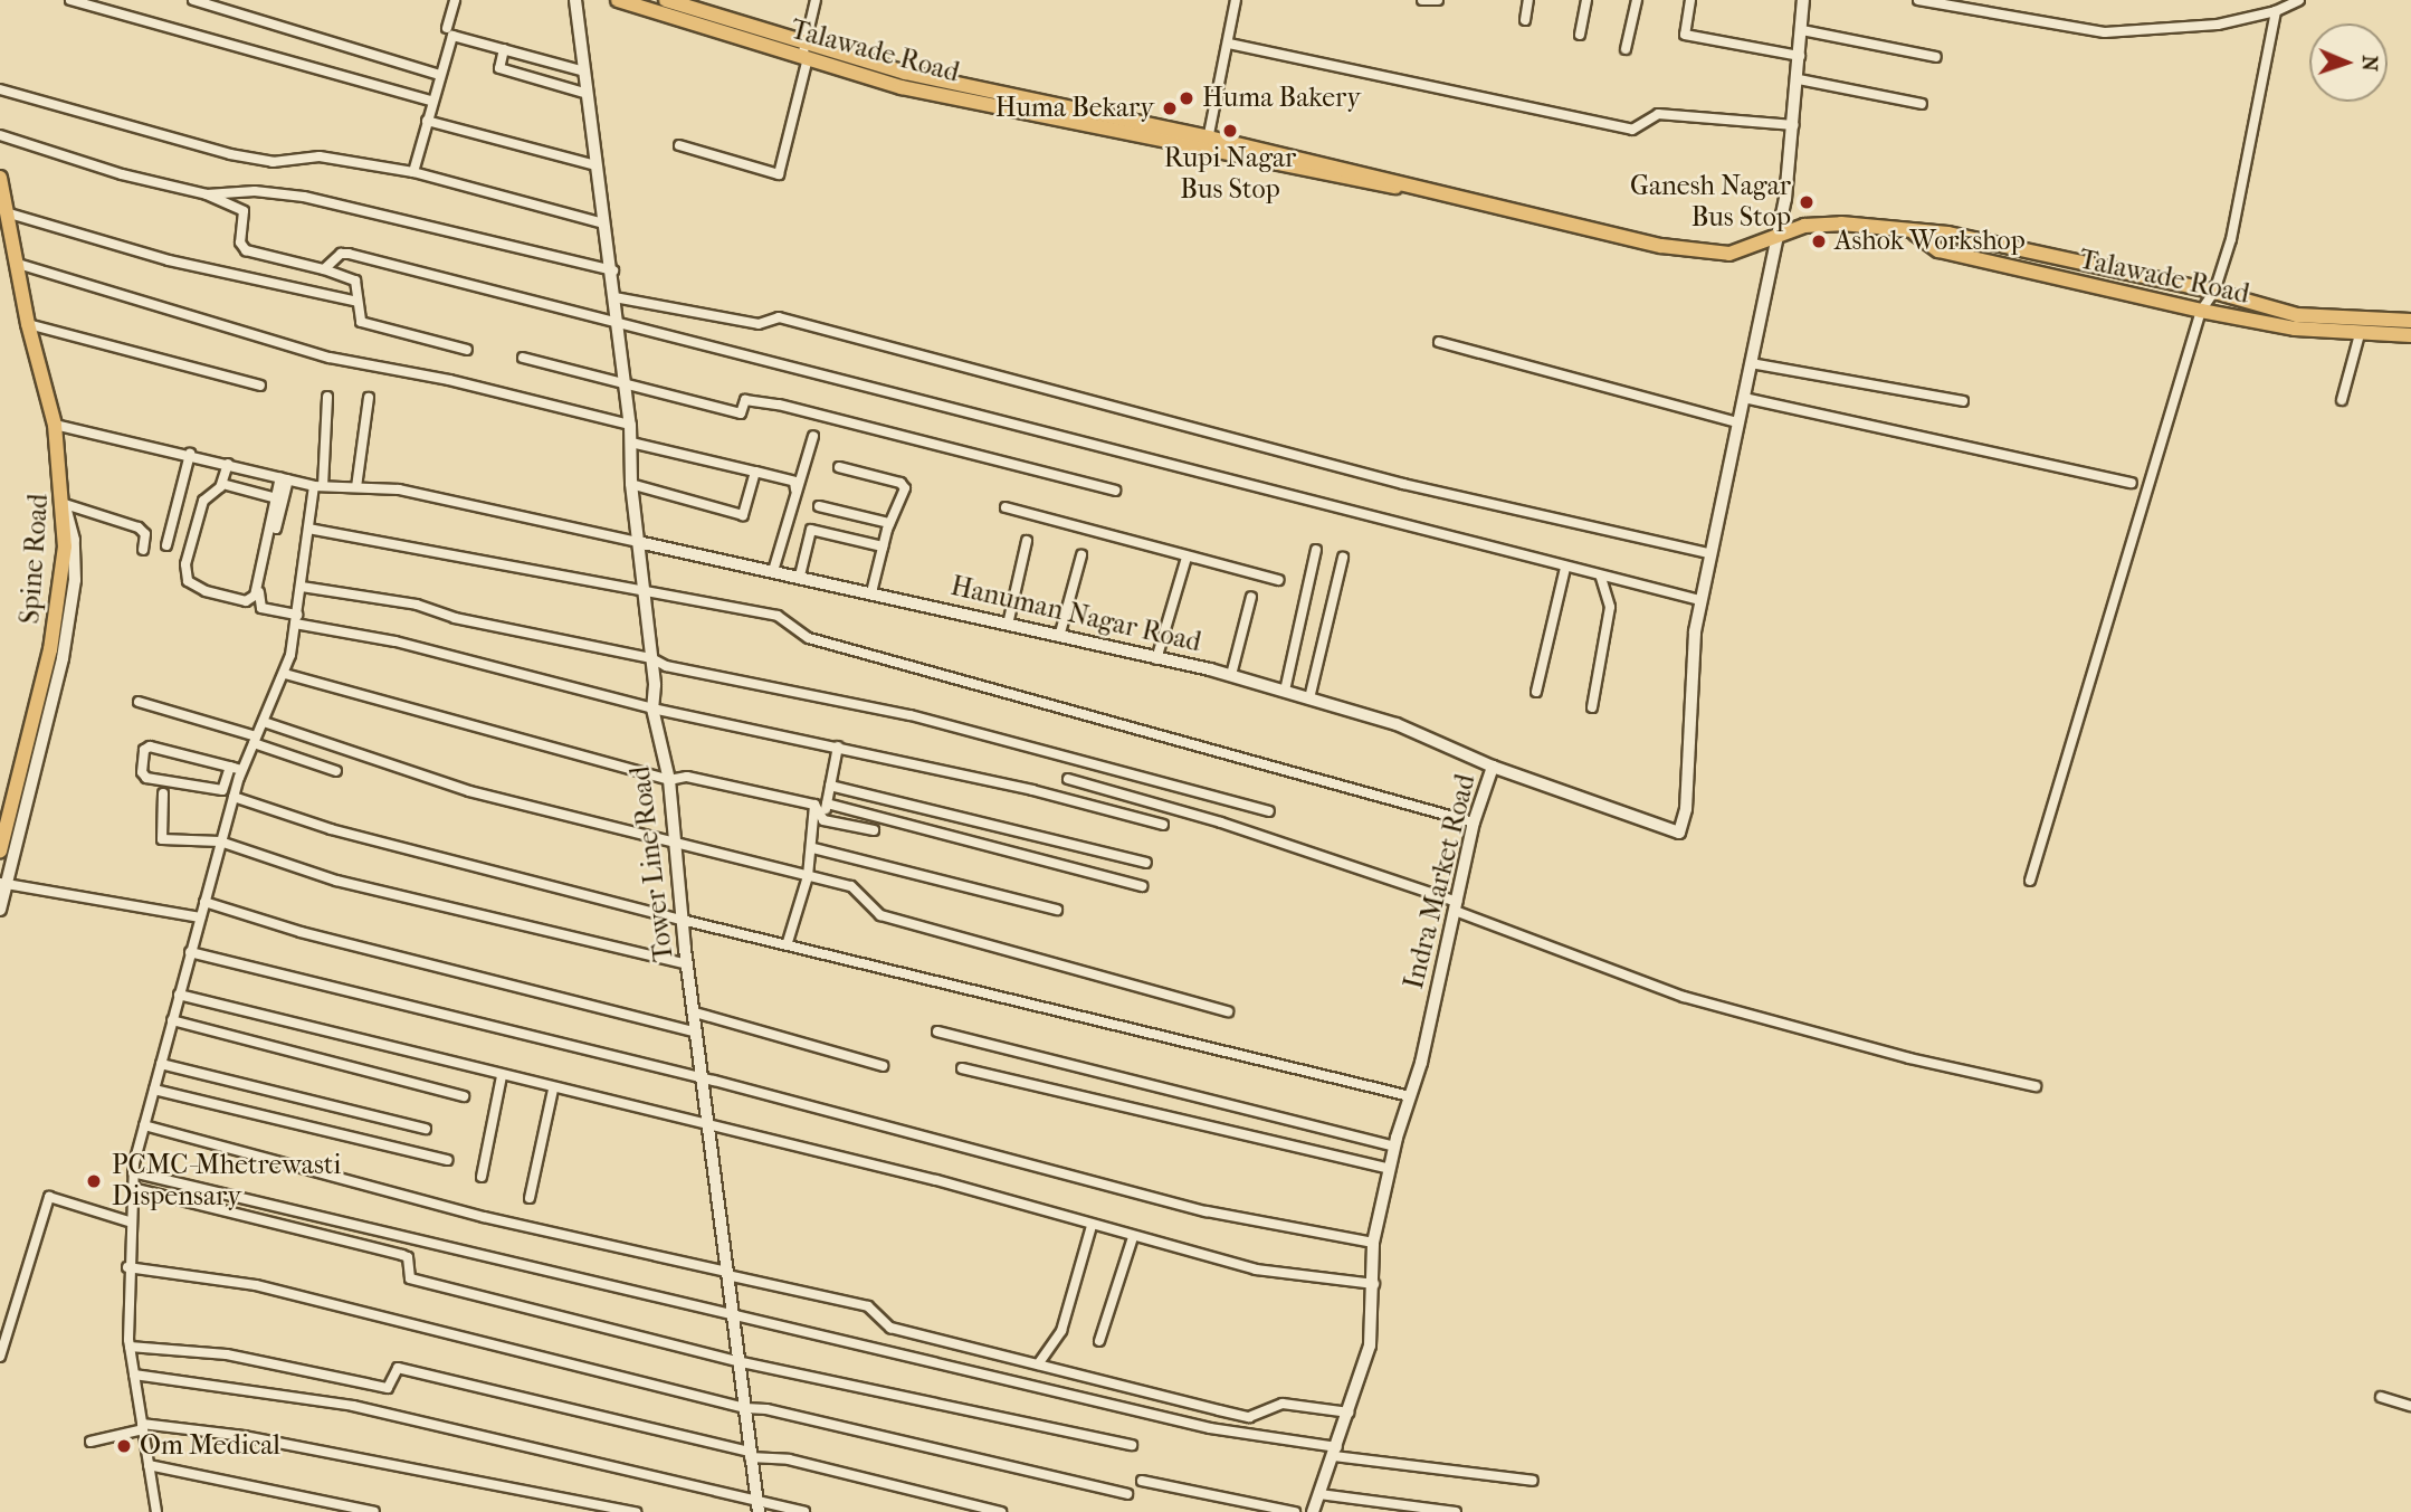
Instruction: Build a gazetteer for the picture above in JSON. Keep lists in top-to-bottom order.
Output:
{
  "streets": {
    "main road": ["Talawade Road", "Spine Road"],
    "street": ["Hanuman Nagar Road", "Tower Line Road", "Indra Market Road"]
  },
  "crossings": [
    ["Talawade Road", "Indra Market Road"],
    ["Hanuman Nagar Road", "Tower Line Road"],
    ["Hanuman Nagar Road", "Indra Market Road"]
  ],
  "places": [
    "Huma Bakery",
    "Huma Bekary",
    "Rupi Nagar Bus Stop",
    "Ganesh Nagar Bus Stop",
    "Ashok Workshop",
    "PCMC-Mhetrewasti Dispensary",
    "Om Medical"
  ],
  "north": "right"
}
